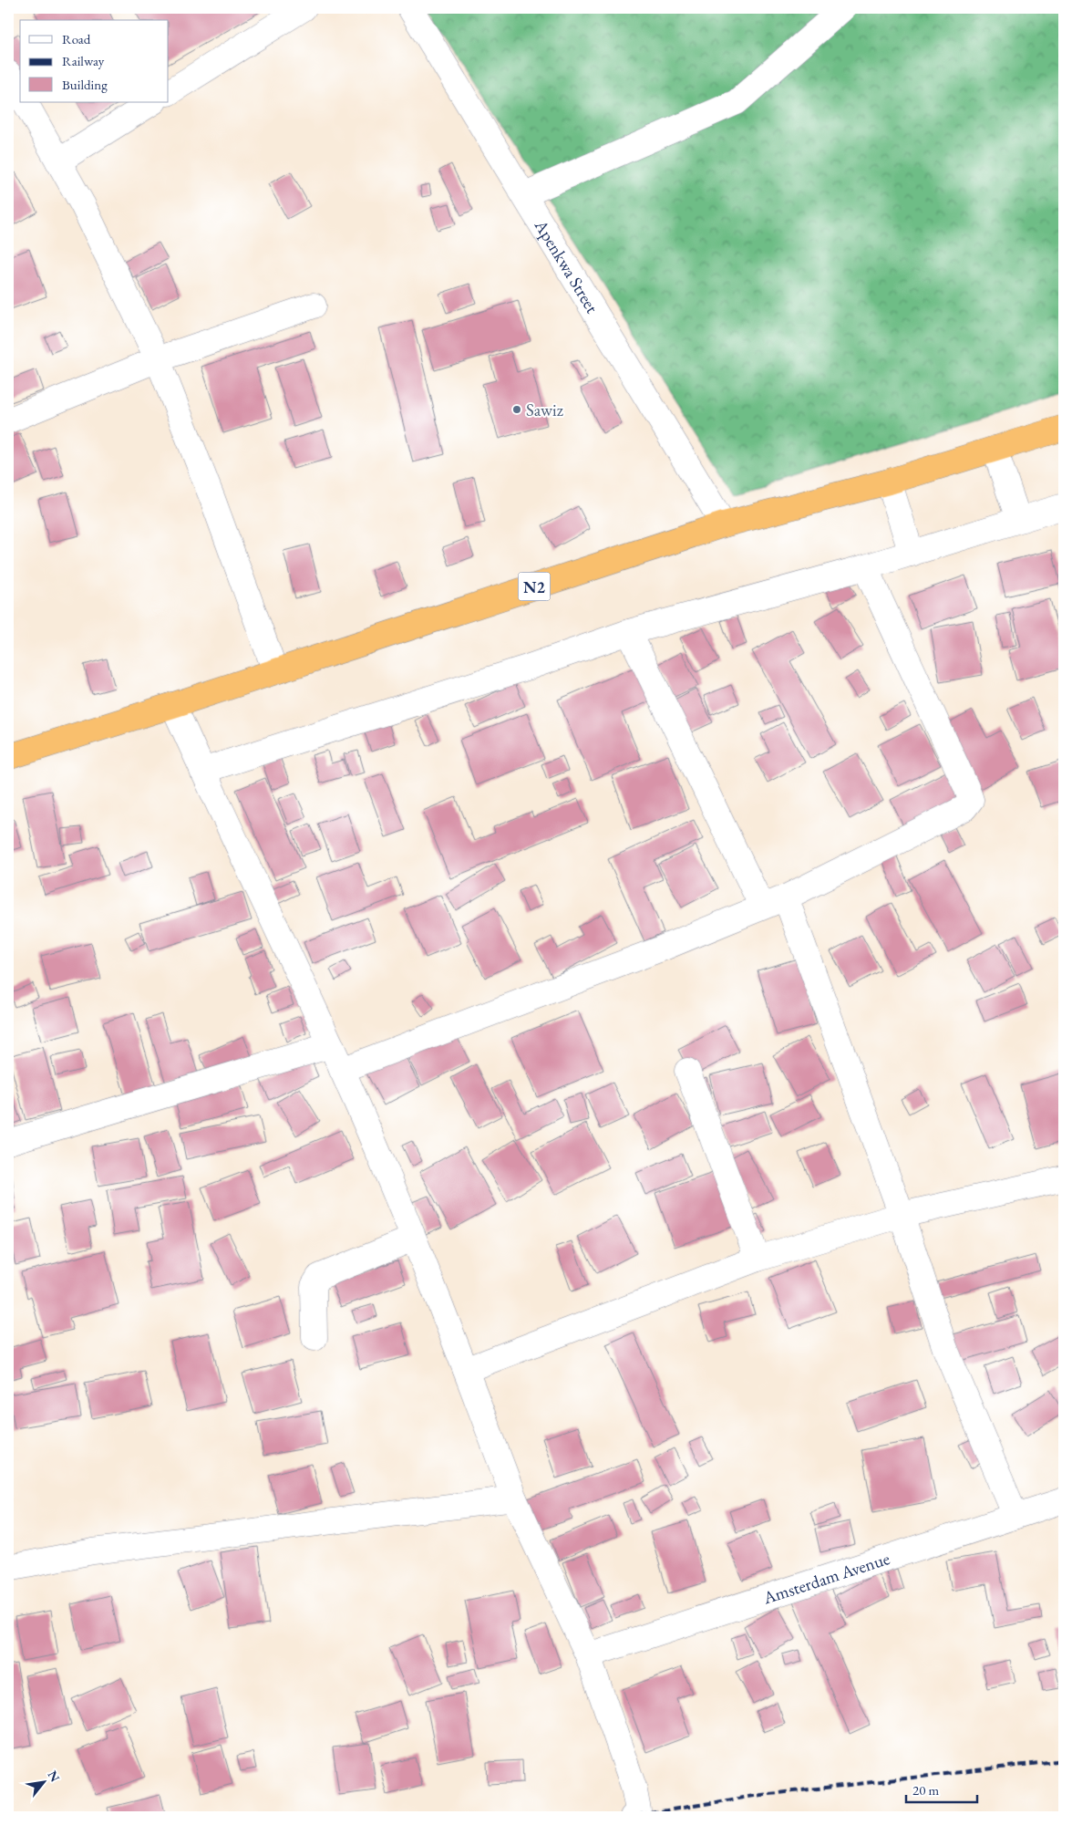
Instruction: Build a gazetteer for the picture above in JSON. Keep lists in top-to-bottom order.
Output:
{
  "streets": {
    "highway": ["N2"],
    "street": ["Apenkwa Street", "Amsterdam Avenue"]
  },
  "crossings": [
    ["Apenkwa Street", "N2"]
  ],
  "places": ["Sawiz"],
  "legend": ["Road", "Railway", "Building"],
  "scale_bar": "20 m",
  "north": "top right"
}
